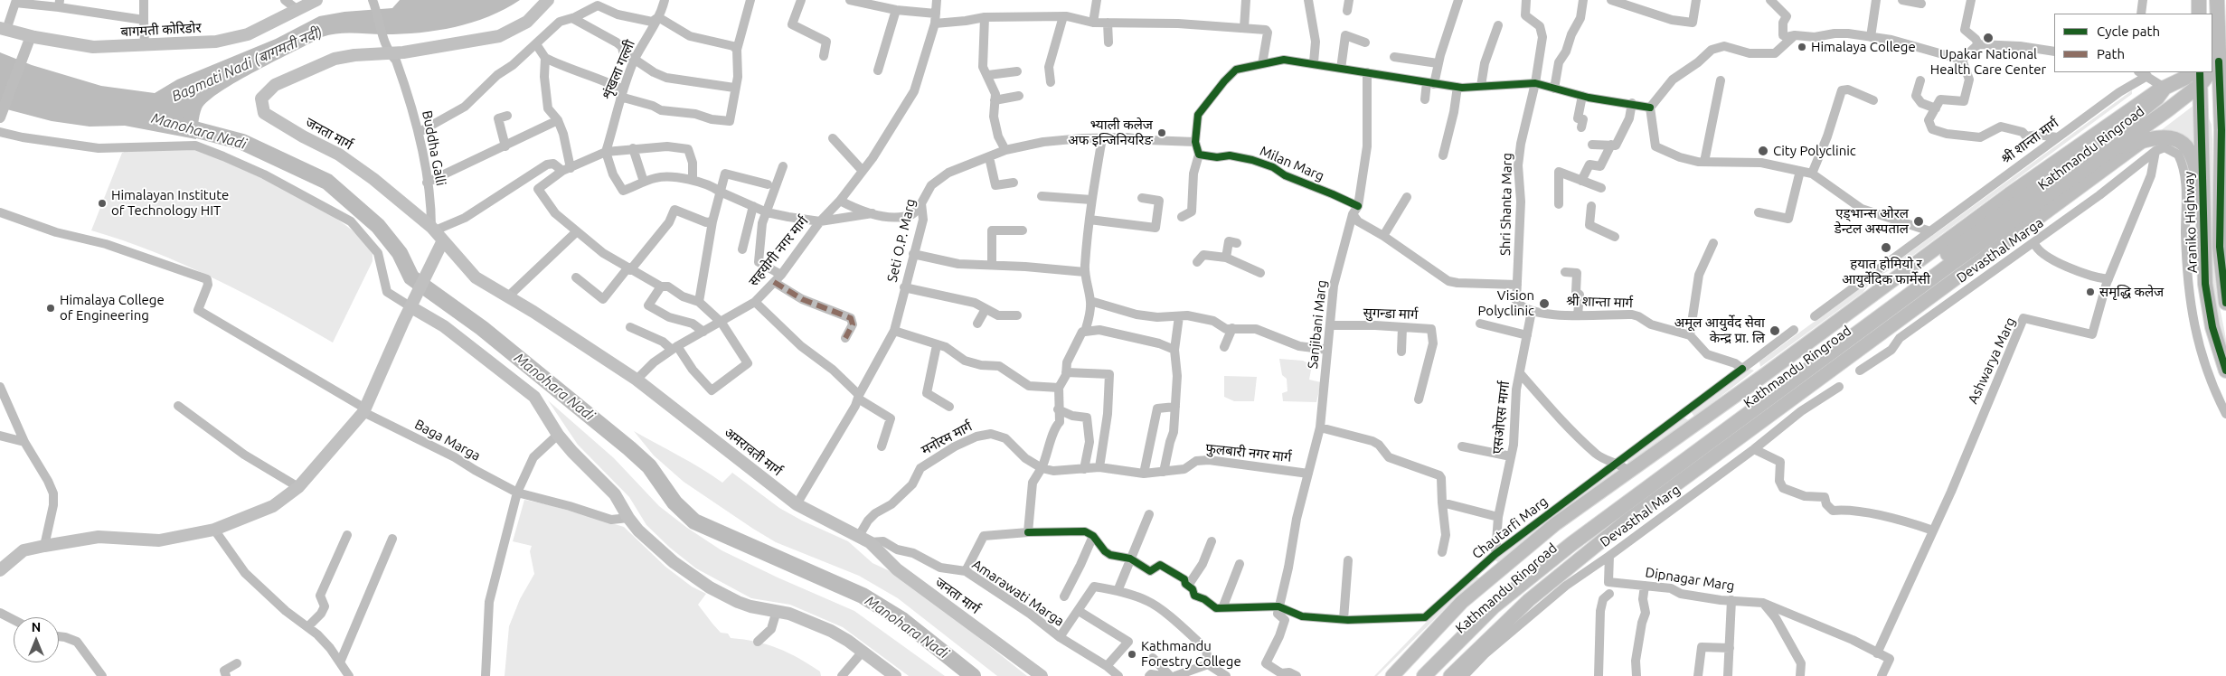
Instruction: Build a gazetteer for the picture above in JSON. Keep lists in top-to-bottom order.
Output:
{
  "streets": {
    "highway": ["Kathmandu Ringroad", "Araniko Highway"],
    "main road": ["बागमती कोरिडोर", "जनता मार्ग", "अमरावती मार्ग"],
    "street": [
      "शृंखला गल्ली",
      "श्री शान्ता मार्ग",
      "Buddha Galli",
      "Milan Marg",
      "Shri Shanta Marg",
      "Seti O.P. Marg",
      "Devasthal Marga",
      "सहयोगी नगर मार्ग",
      "सुगन्डा मार्ग",
      "Sanjibani Marg",
      "Ashwarya Marg",
      "एसओएस मार्गा",
      "मनोरम मार्ग",
      "Baga Marga",
      "फुलबारी नगर मार्ग",
      "Devasthal Marg",
      "Chautarfi Marg",
      "Dipnagar Marg",
      "Amarawati Marga"
    ]
  },
  "crossings": [
    ["जनता मार्ग", "Buddha Galli"],
    ["जनता मार्ग", "सहयोगी नगर मार्ग"],
    ["जनता मार्ग", "मनोरम मार्ग"],
    ["जनता मार्ग", "अमरावती मार्ग"],
    ["जनता मार्ग", "Amarawati Marga"],
    ["श्री शान्ता मार्ग", "Shri Shanta Marg"],
    ["श्री शान्ता मार्ग", "एसओएस मार्गा"],
    ["Kathmandu Ringroad", "Araniko Highway"],
    ["Milan Marg", "Shri Shanta Marg"],
    ["Milan Marg", "Sanjibani Marg"],
    ["Shri Shanta Marg", "एसओएस मार्गा"],
    ["Seti O.P. Marg", "अमरावती मार्ग"],
    ["Devasthal Marga", "Ashwarya Marg"],
    ["सहयोगी नगर मार्ग", "अमरावती मार्ग"],
    ["सुगन्डा मार्ग", "Sanjibani Marg"],
    ["Sanjibani Marg", "फुलबारी नगर मार्ग"],
    ["Ashwarya Marg", "Dipnagar Marg"],
    ["एसओएस मार्गा", "Chautarfi Marg"],
    ["मनोरम मार्ग", "अमरावती मार्ग"],
    ["मनोरम मार्ग", "फुलबारी नगर मार्ग"],
    ["मनोरम मार्ग", "Amarawati Marga"],
    ["अमरावती मार्ग", "Amarawati Marga"],
    ["Devasthal Marg", "Dipnagar Marg"]
  ],
  "water": ["Bagmati Nadi (बागमती नदी)", "Manohara Nadi"],
  "places": [
    "Upakar National Health Care Center",
    "Himalaya College",
    "भ्याली कलेज अफ इन्जिनियरिङ",
    "City Polyclinic",
    "Himalayan Institute of Technology HIT",
    "एड्भान्स ओरल डेन्टल अस्पताल",
    "हयात होमियो र आयुर्वेदिक फार्मेसी",
    "समृद्धि कलेज",
    "Vision Polyclinic",
    "Himalaya College of Engineering",
    "अमूल आयुर्वेद सेवा केन्द्र प्रा. लि",
    "Kathmandu Forestry College"
  ],
  "legend": ["Cycle path", "Path"],
  "north": "top"
}
